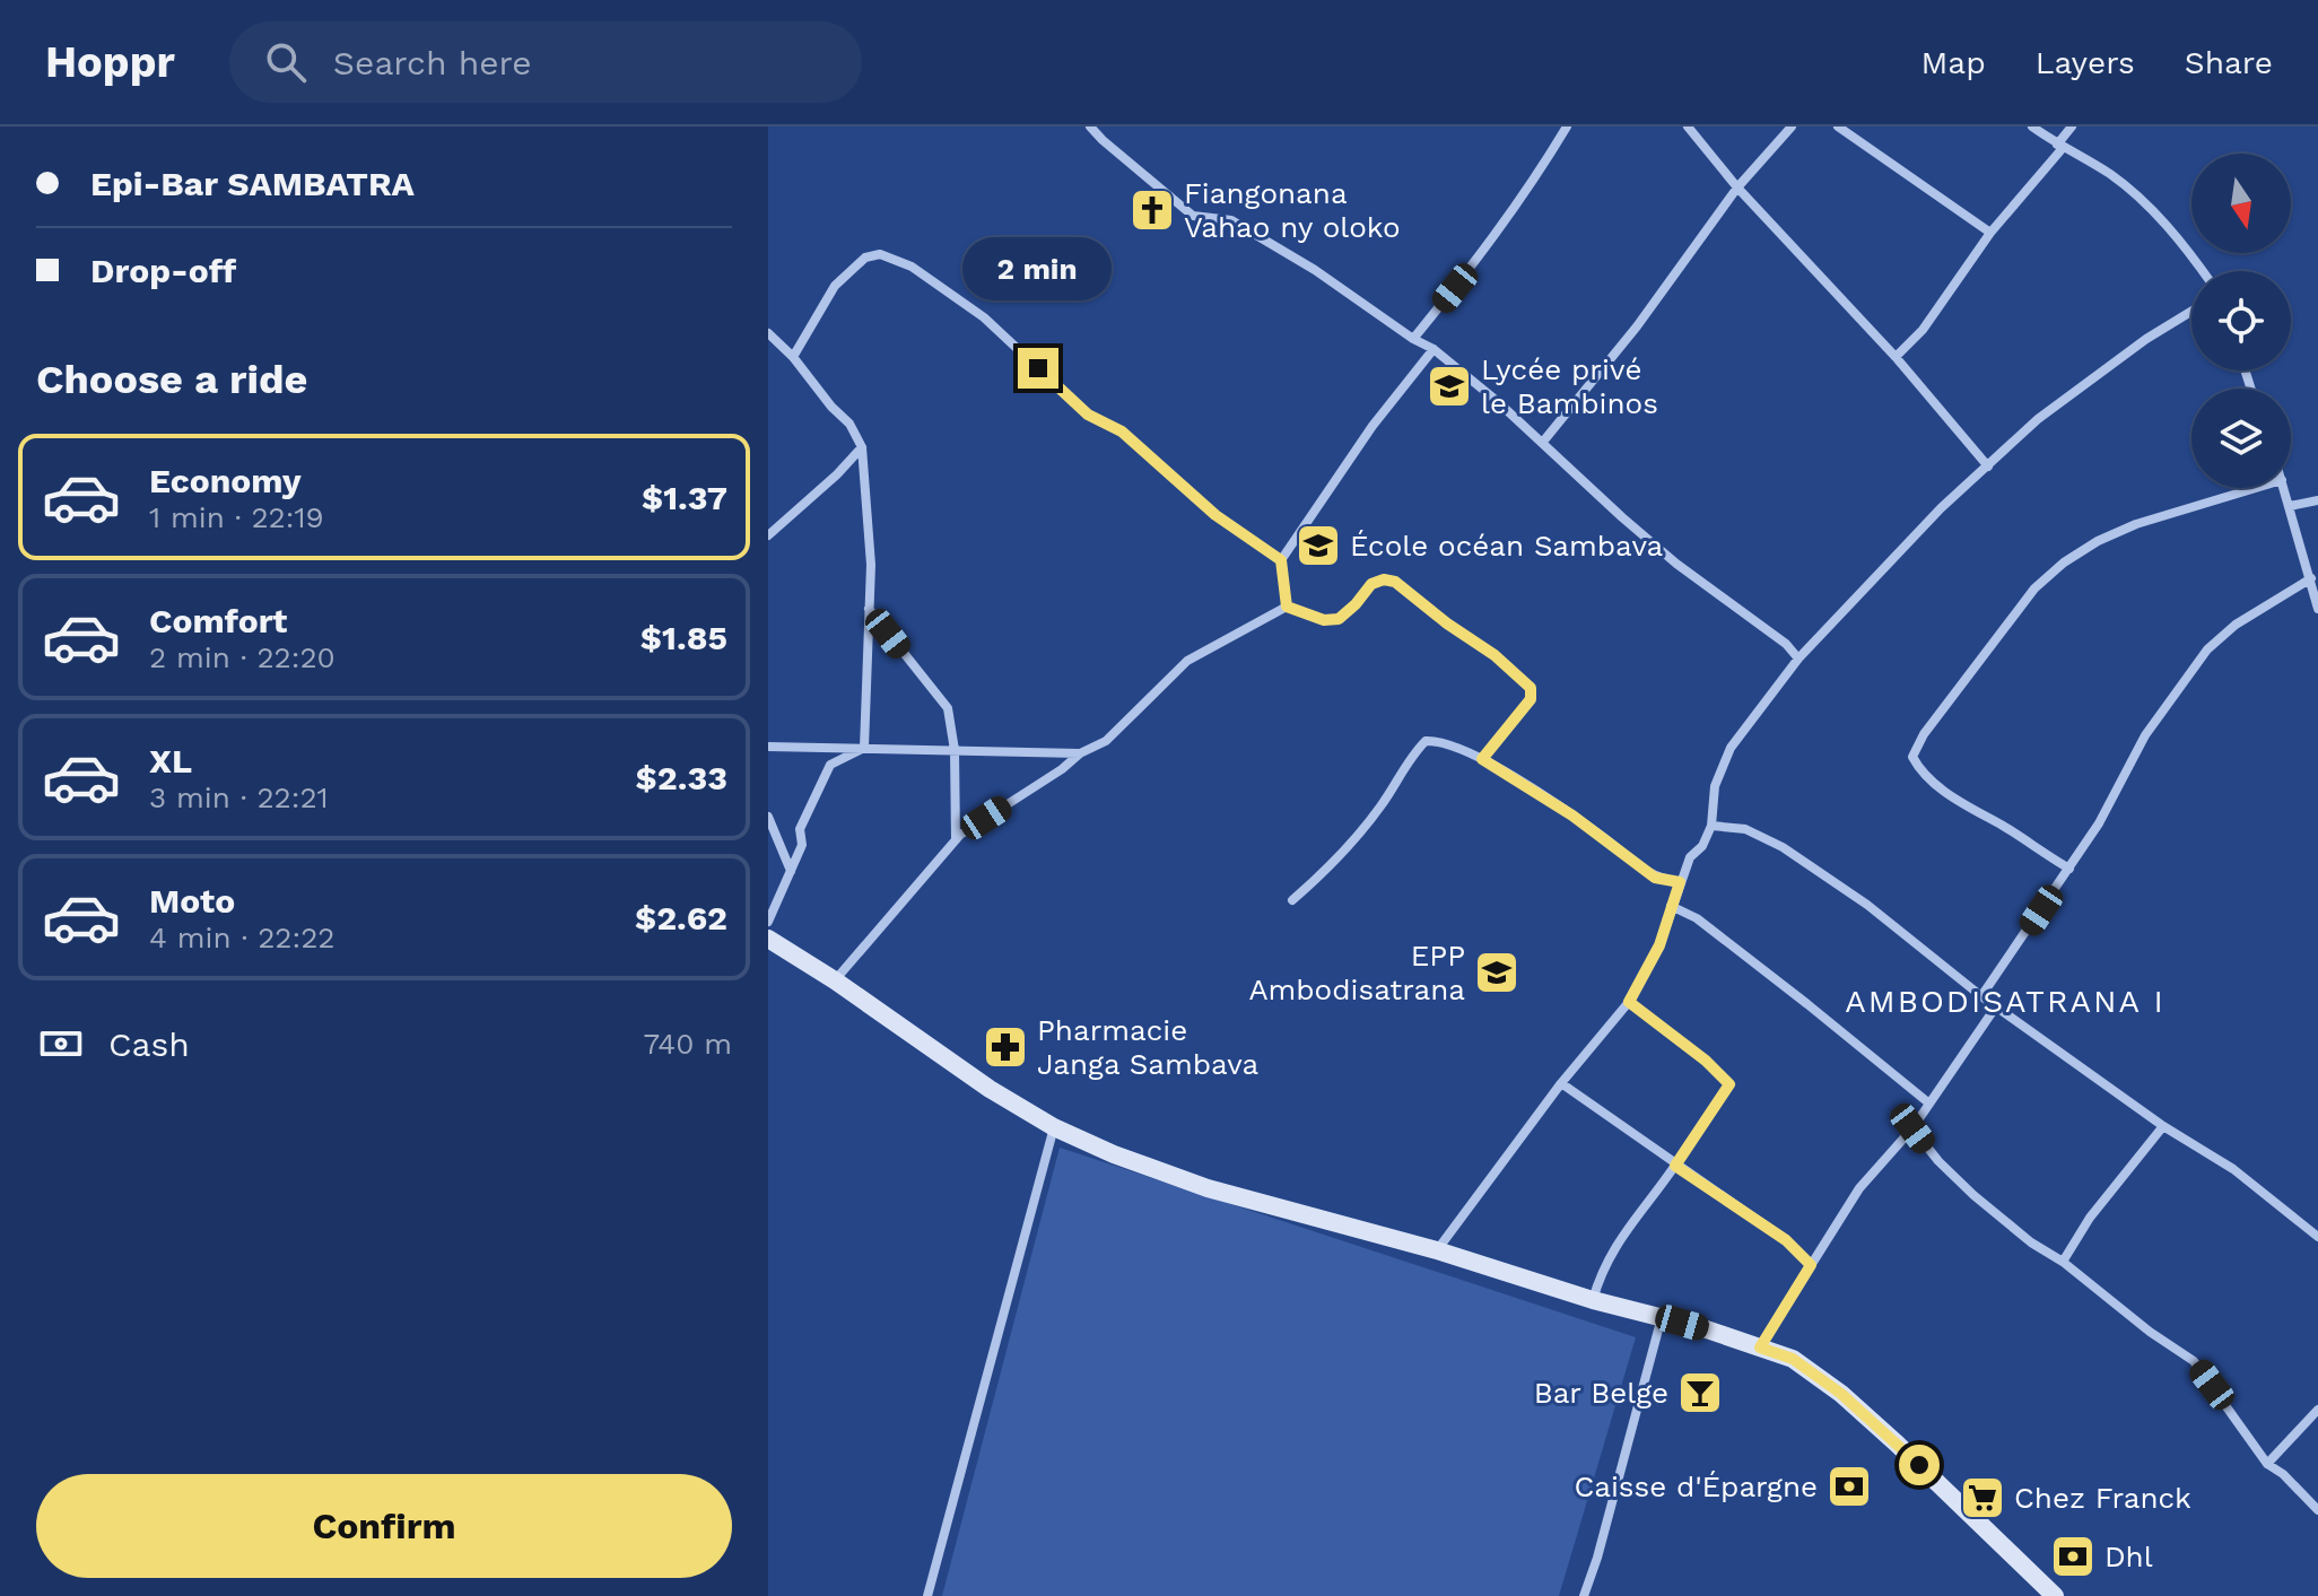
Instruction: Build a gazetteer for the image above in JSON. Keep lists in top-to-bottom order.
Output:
{
  "districts": ["AMBODISATRANA I"],
  "places": {
    "church": ["Fiangonana Vahao ny oloko"],
    "school or university": ["Lycée privé le Bambinos", "École océan Sambava", "EPP Ambodisatrana"],
    "pharmacy": ["Pharmacie Janga Sambava"],
    "bar": ["Bar Belge"],
    "bank": ["Caisse d'Épargne", "Dhl"],
    "supermarket": ["Chez Franck"]
  },
  "north": "bottom",
  "page": {
    "header": "Hoppr",
    "search": "Search here",
    "nav": ["Map", "Layers", "Share"],
    "banner": ["Epi-Bar SAMBATRA", "Drop-off"],
    "bubble": "2 min",
    "heading": "Choose a ride",
    "list": [
      {
        "name": "Economy",
        "note": "1 min · 22:19",
        "value": "$1.37"
      },
      {
        "name": "Comfort",
        "note": "2 min · 22:20",
        "value": "$1.85"
      },
      {
        "name": "XL",
        "note": "3 min · 22:21",
        "value": "$2.33"
      },
      {
        "name": "Moto",
        "note": "4 min · 22:22",
        "value": "$2.62"
      }
    ],
    "pay": ["Cash", "740 m"],
    "buttons": "Confirm"
  }
}
